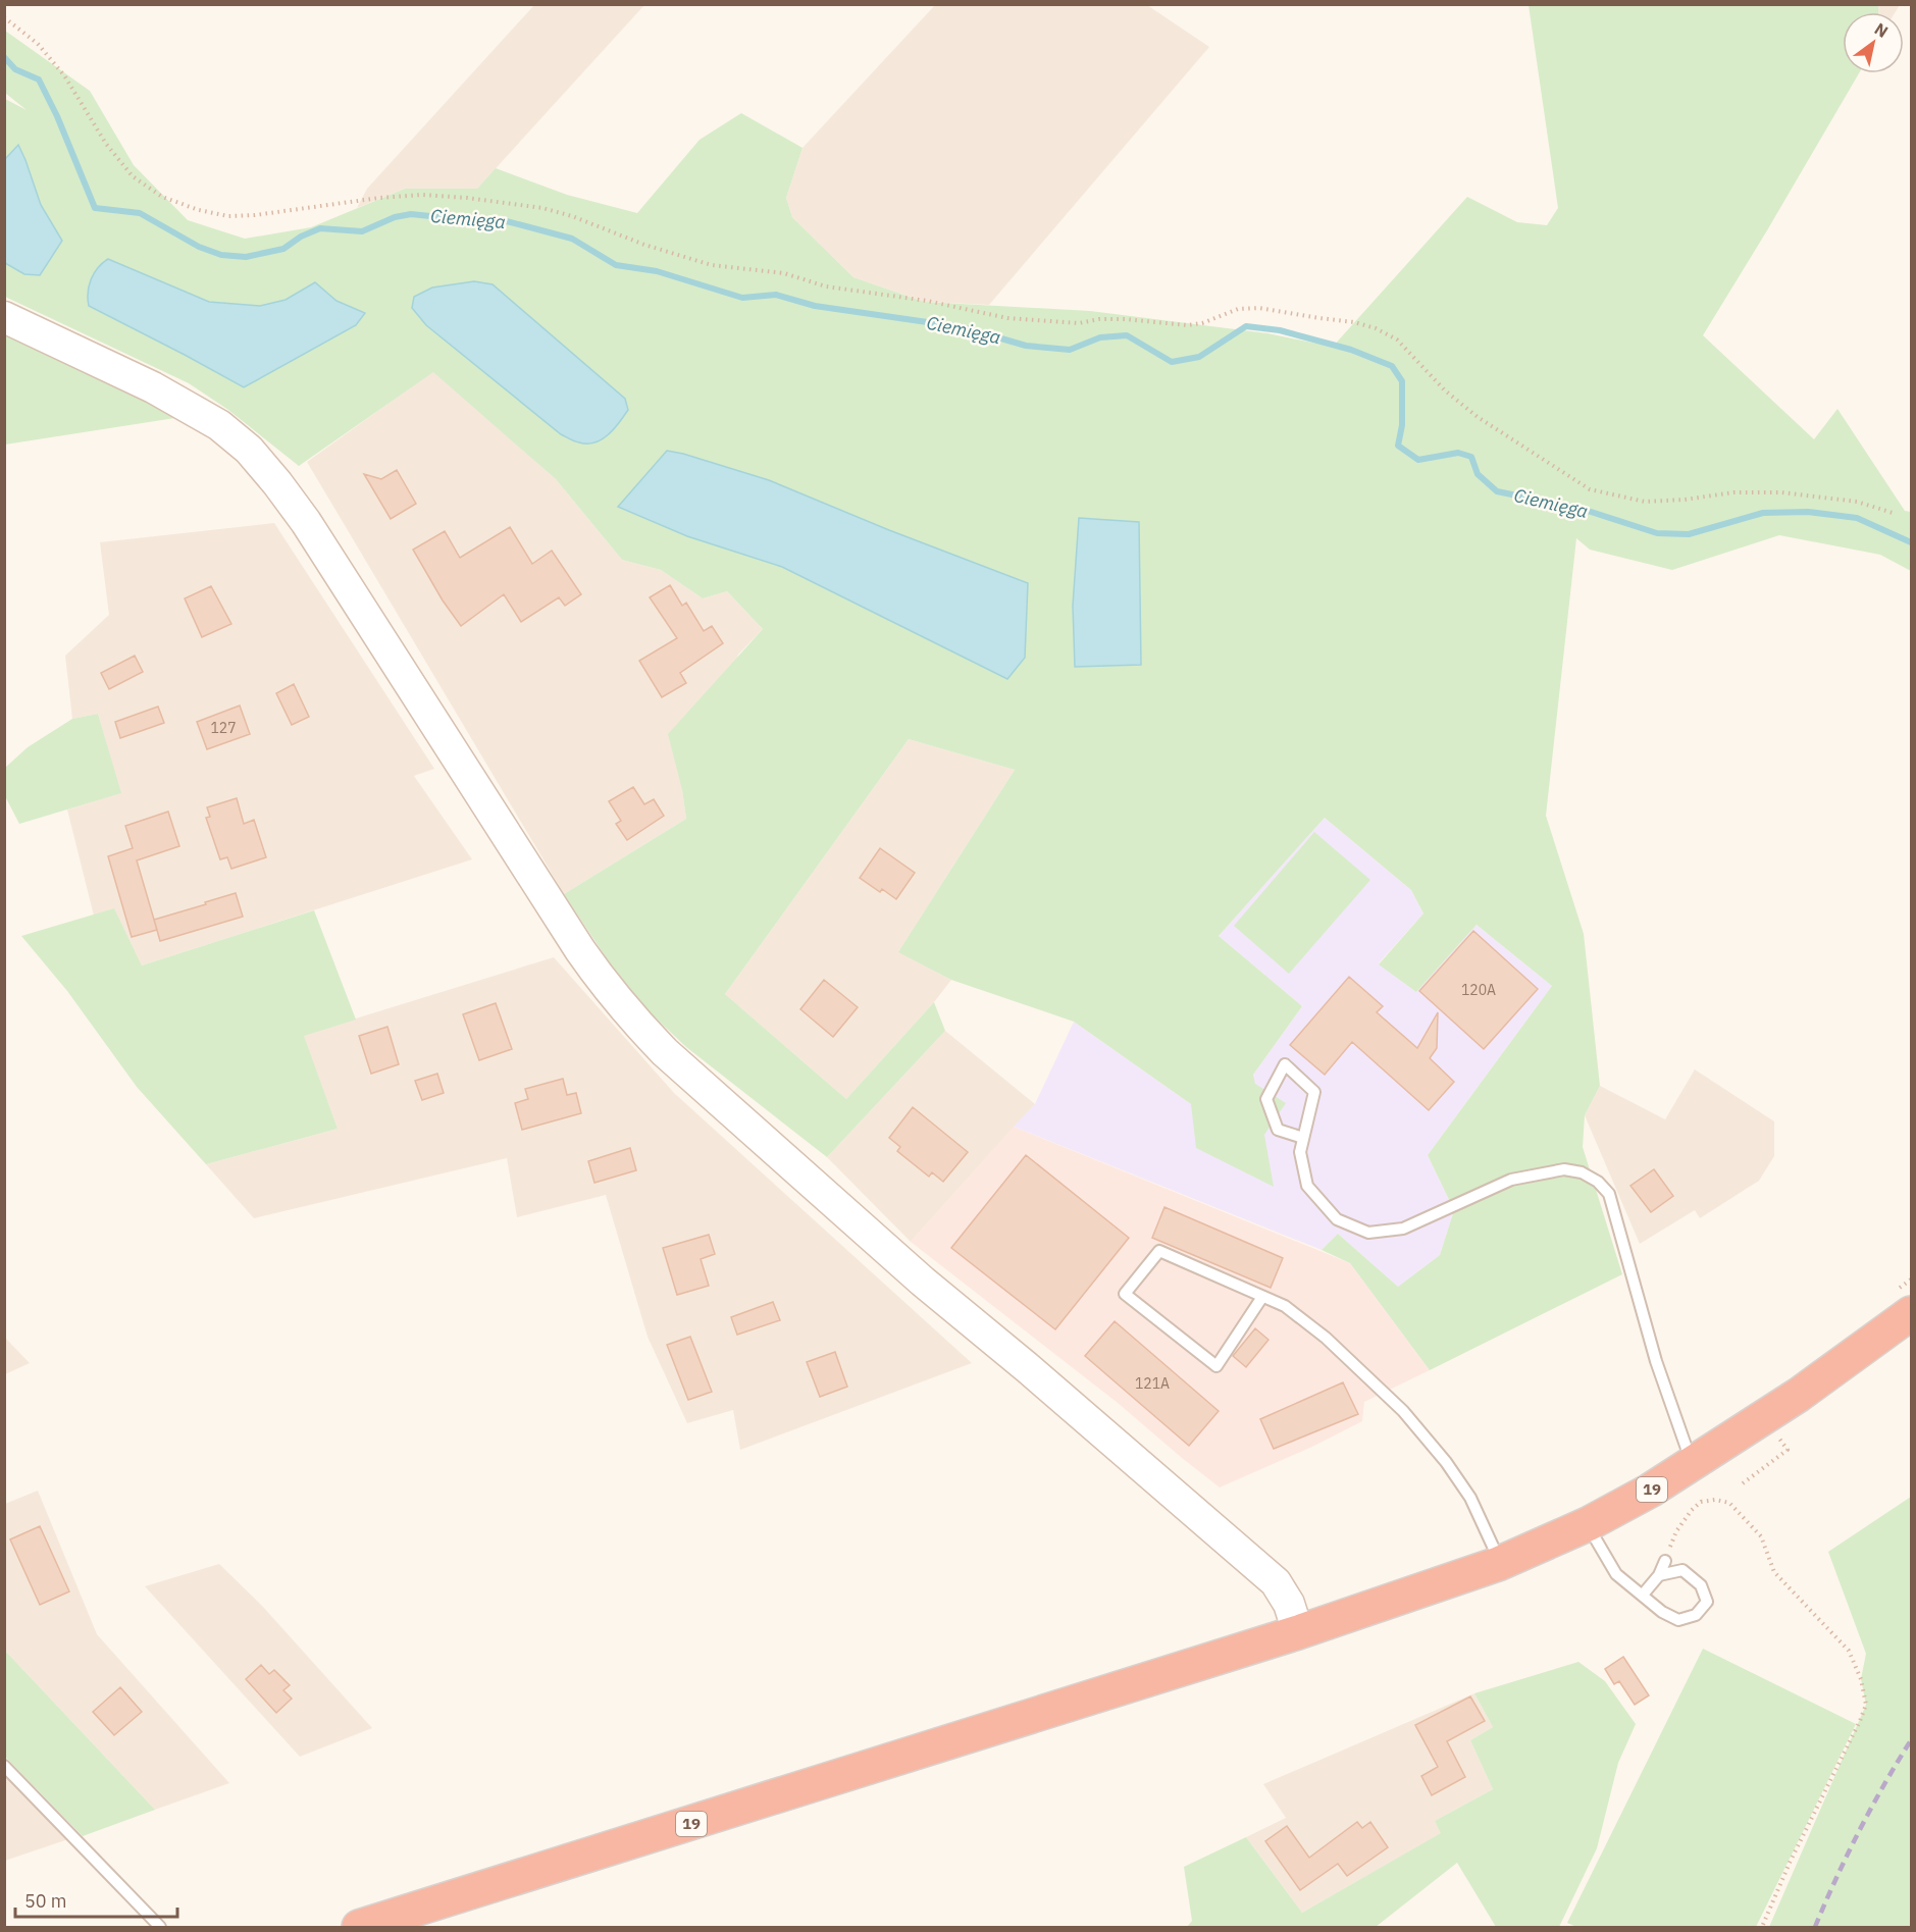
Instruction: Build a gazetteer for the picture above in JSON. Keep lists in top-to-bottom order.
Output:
{
  "streets": {
    "highway": ["19"]
  },
  "water": ["Ciemięga"],
  "house_numbers": ["127", "120A", "121A"],
  "scale_bar": "50 m",
  "north": "top right"
}
